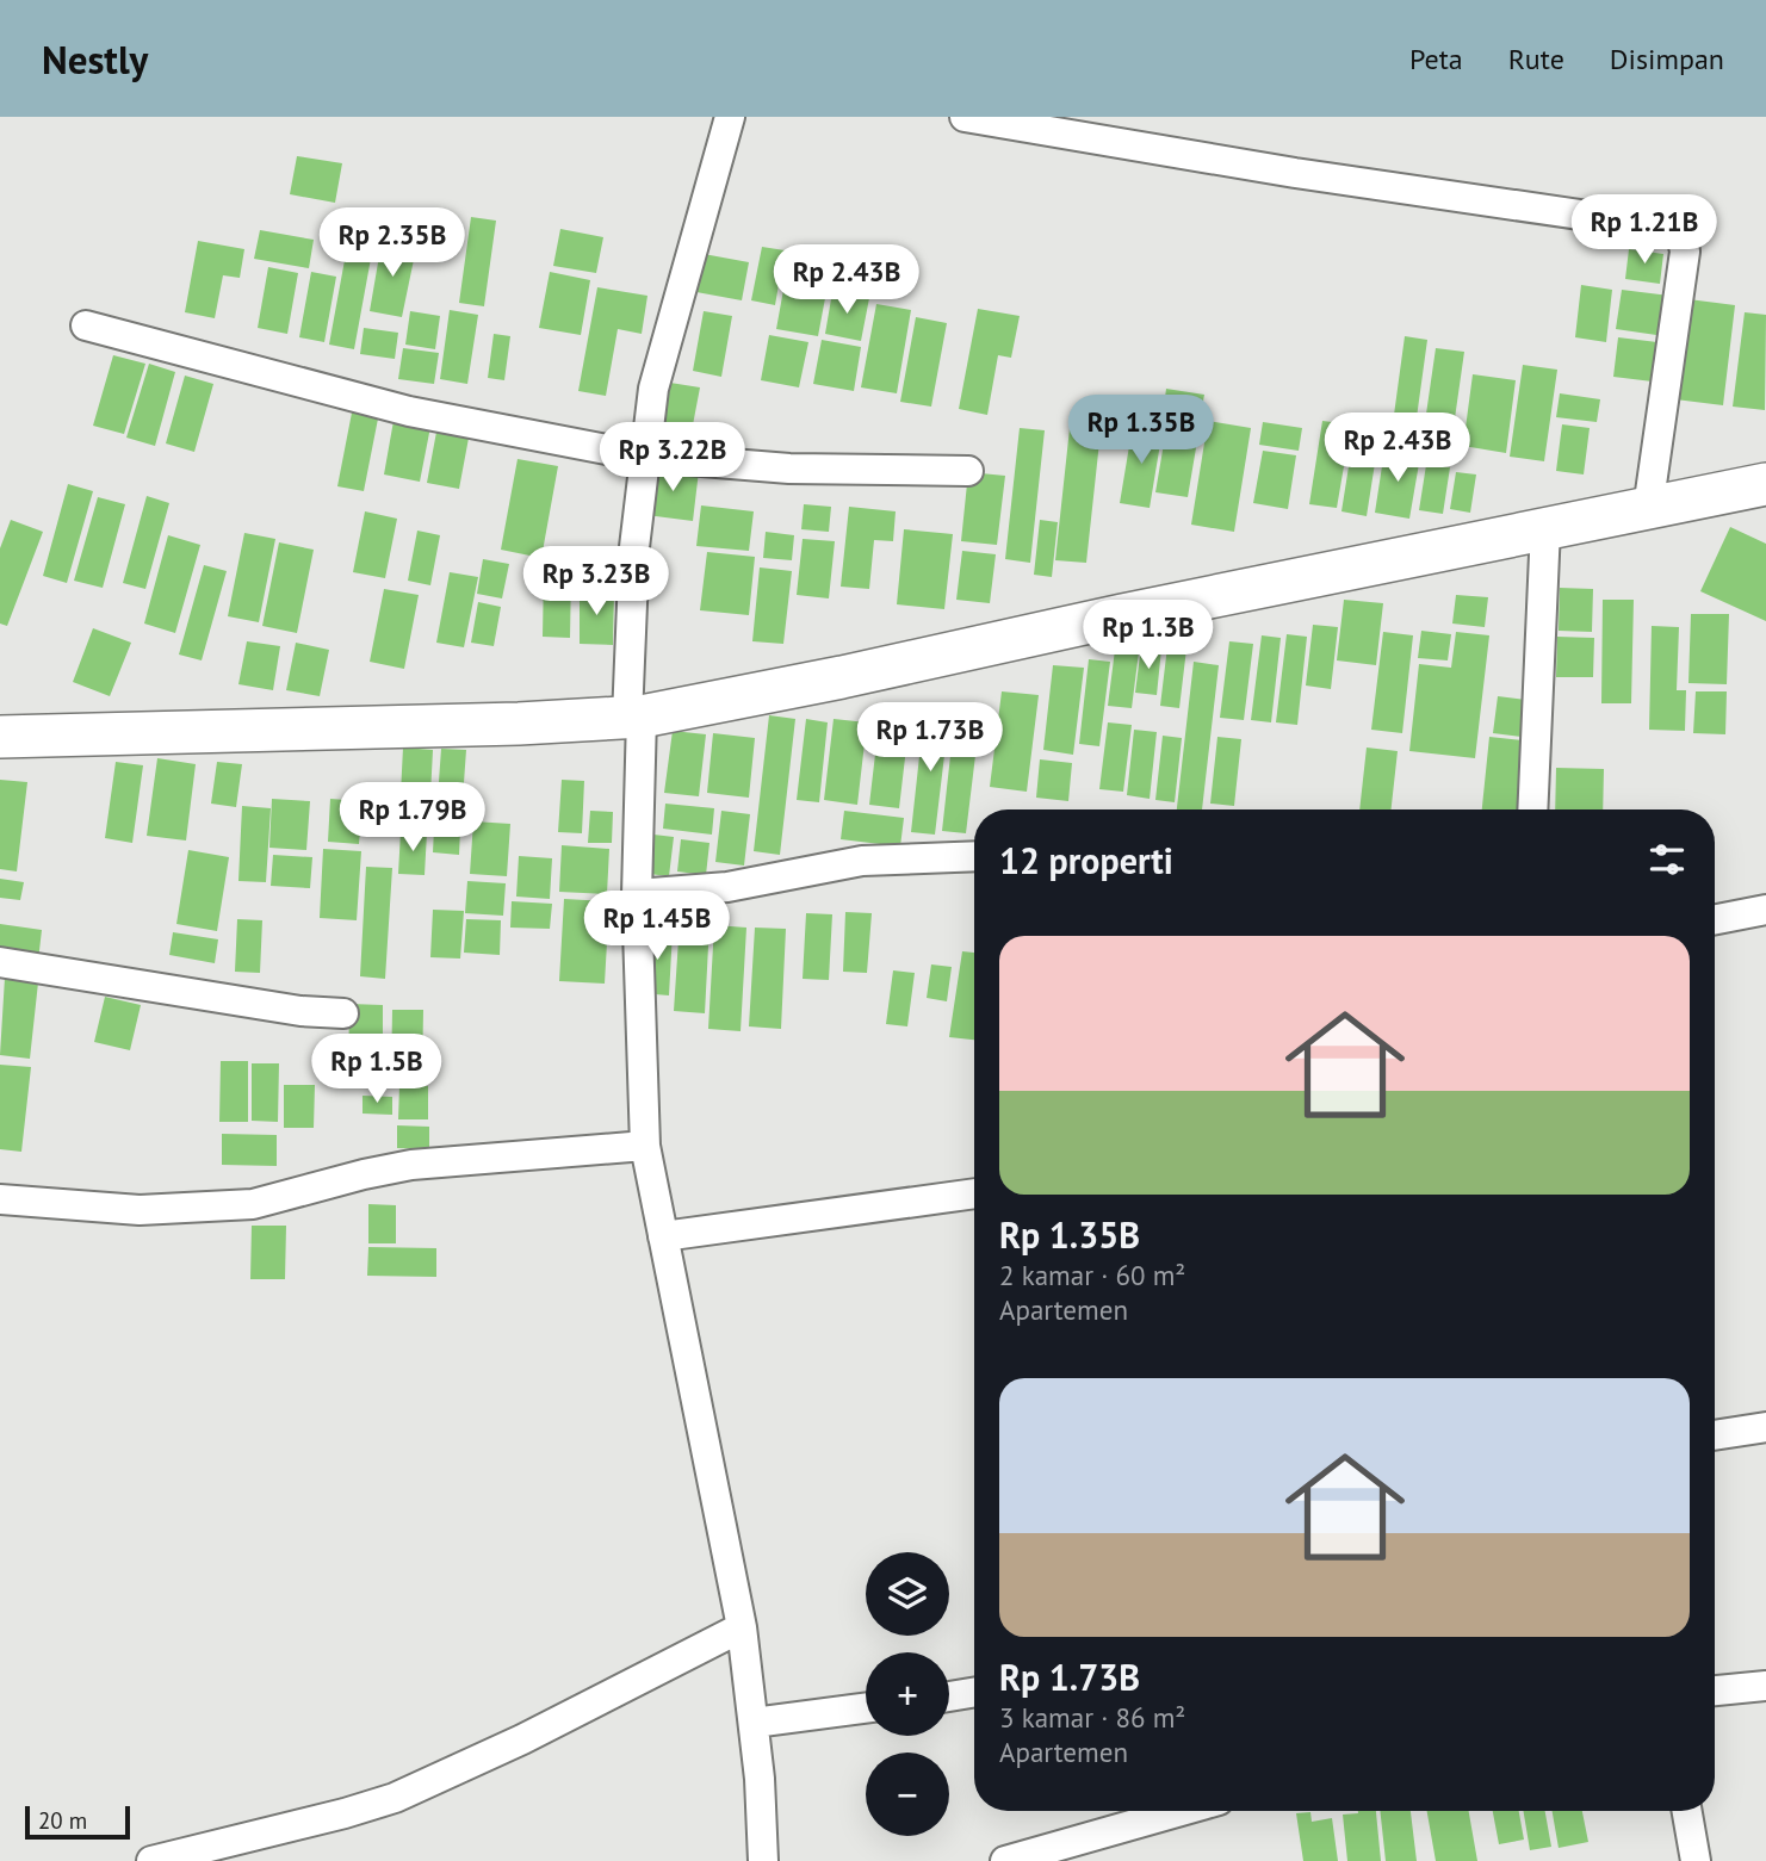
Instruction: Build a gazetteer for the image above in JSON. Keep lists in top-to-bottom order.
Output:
{
  "scale_bar": "20 m",
  "page": {
    "header": "Nestly",
    "nav": ["Peta", "Rute", "Disimpan"],
    "price": [
      "Rp 1.21B",
      "Rp 2.35B",
      "Rp 2.43B",
      "Rp 1.35B",
      "Rp 2.43B",
      "Rp 3.22B",
      "Rp 3.23B",
      "Rp 1.3B",
      "Rp 1.73B",
      "Rp 1.79B",
      "Rp 1.45B",
      "Rp 1.5B"
    ],
    "heading": "12 properti",
    "list": [
      {
        "name": "Rp 1.35B",
        "note": "2 kamar · 60 m² · Apartemen"
      },
      {
        "name": "Rp 1.73B",
        "note": "3 kamar · 86 m² · Apartemen"
      }
    ],
    "map_buttons": ["+", "−"],
    "scale": "20 m"
  }
}
